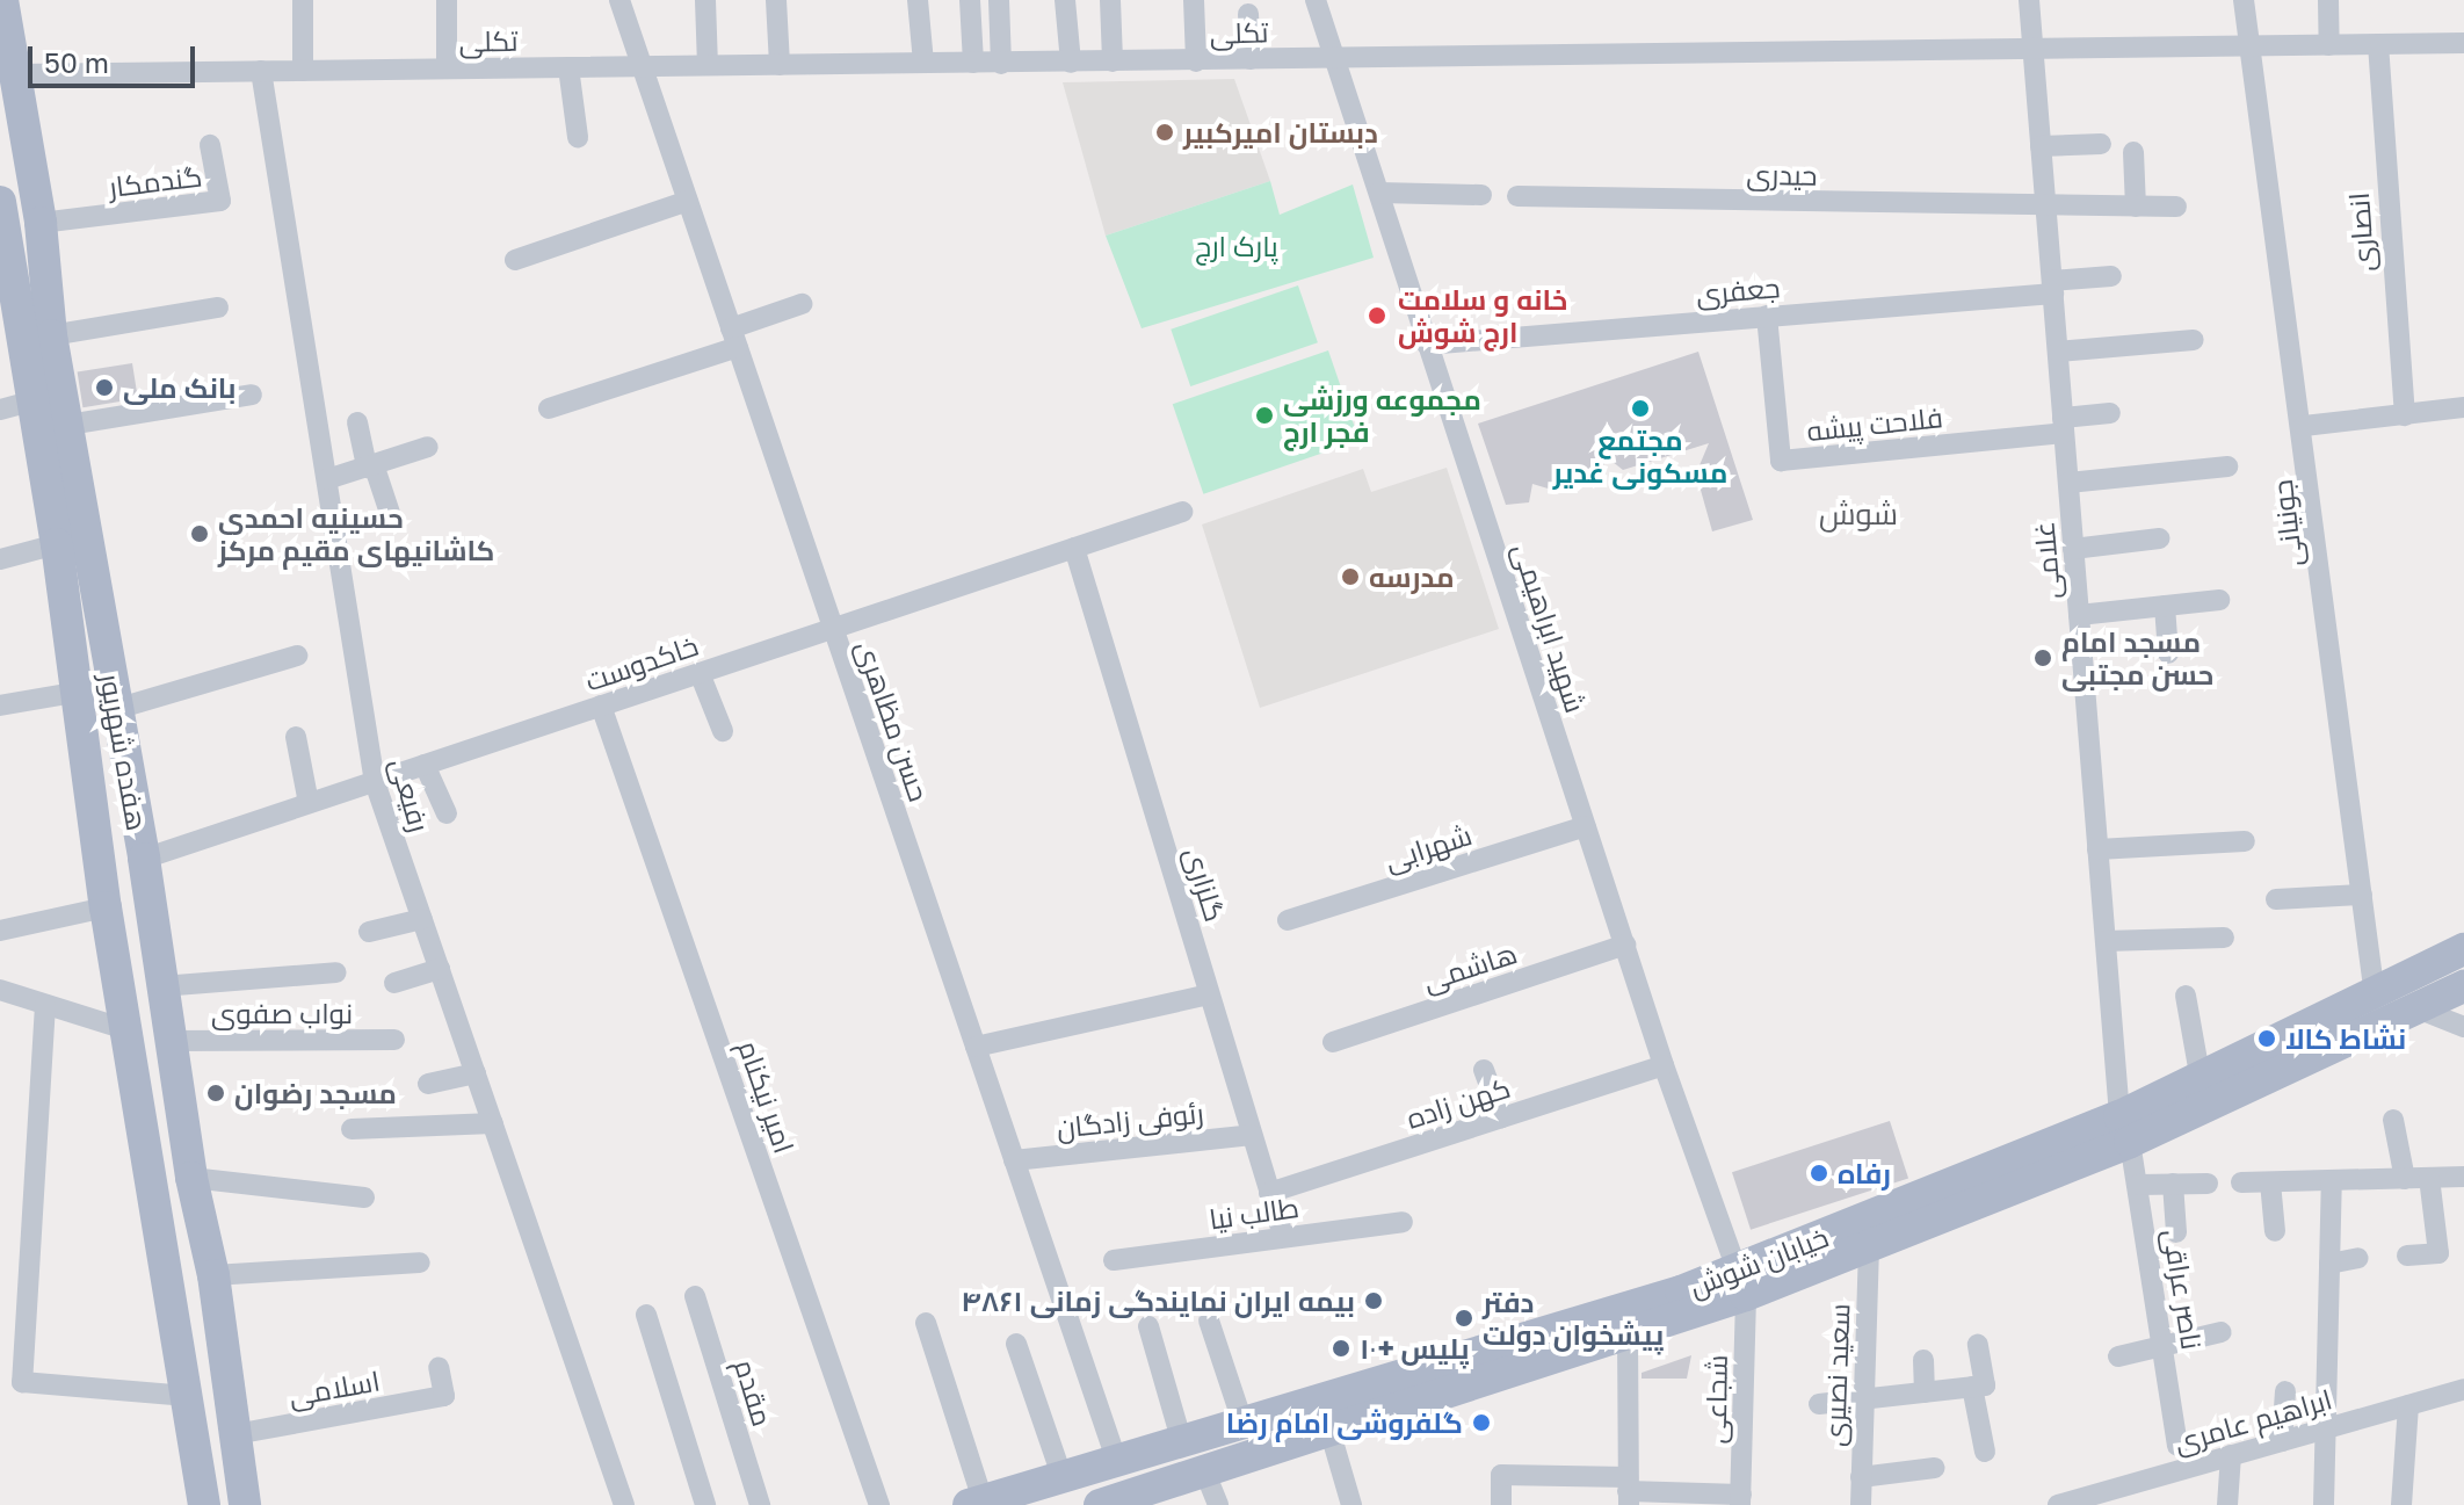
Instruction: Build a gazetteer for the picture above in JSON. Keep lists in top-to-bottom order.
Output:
{
  "streets": {
    "main road": ["هفده شهریور", "خیابان شوش"],
    "street": [
      "تکلی",
      "حیدری",
      "گندمکار",
      "انصاری",
      "جعفری",
      "فلاحت پیشه",
      "جونیانی",
      "غلامی",
      "شهید ابراهیمی",
      "خاکدوست",
      "حسن مظاهری",
      "رفیعی",
      "شهرابی",
      "گلزاری",
      "هاشمی",
      "نواب صفوی",
      "امیر نیکنام",
      "کهن زاده",
      "رئوفی زادگان",
      "طالب نیا",
      "ناصر عراقی",
      "سعید نصیری",
      "اسلامی",
      "مقدم",
      "شجاعی",
      "ابراهیم عامری"
    ]
  },
  "crossings": [
    ["تکلی", "انصاری"],
    ["تکلی", "جونیانی"],
    ["تکلی", "غلامی"],
    ["تکلی", "شهید ابراهیمی"],
    ["تکلی", "حسن مظاهری"],
    ["تکلی", "هفده شهریور"],
    ["تکلی", "رفیعی"],
    ["حیدری", "غلامی"],
    ["گندمکار", "هفده شهریور"],
    ["جعفری", "فلاحت پیشه"],
    ["جعفری", "غلامی"],
    ["جعفری", "شهید ابراهیمی"],
    ["فلاحت پیشه", "غلامی"],
    ["جونیانی", "خیابان شوش"],
    ["غلامی", "خیابان شوش"],
    ["غلامی", "ناصر عراقی"],
    ["شهید ابراهیمی", "شهرابی"],
    ["شهید ابراهیمی", "هاشمی"],
    ["شهید ابراهیمی", "کهن زاده"],
    ["شهید ابراهیمی", "خیابان شوش"],
    ["شهید ابراهیمی", "شجاعی"],
    ["خاکدوست", "حسن مظاهری"],
    ["خاکدوست", "هفده شهریور"],
    ["خاکدوست", "رفیعی"],
    ["خاکدوست", "گلزاری"],
    ["خاکدوست", "امیر نیکنام"],
    ["حسن مظاهری", "رئوفی زادگان"],
    ["حسن مظاهری", "خیابان شوش"],
    ["هفده شهریور", "نواب صفوی"],
    ["هفده شهریور", "اسلامی"],
    ["گلزاری", "کهن زاده"],
    ["گلزاری", "رئوفی زادگان"],
    ["گلزاری", "طالب نیا"],
    ["خیابان شوش", "ناصر عراقی"],
    ["خیابان شوش", "سعید نصیری"],
    ["خیابان شوش", "شجاعی"]
  ],
  "districts": ["شوش"],
  "parks": ["پارک ارج"],
  "places": [
    "دبستان امیرکبیر",
    "خانه و سلامت ارج شوش",
    "بانک ملی",
    "مجتمع مسکونی غدیر",
    "مجموعه ورزشی فجر ارج",
    "حسینیه احمدی کاشانیهای مقیم مرکز",
    "مدرسه",
    "مسجد امام حسن مجتبی",
    "نشاط کالا",
    "مسجد رضوان",
    "رفاه",
    "بیمه ایران نمایندگی زمانی ۴۸۶۱",
    "دفتر پیشخوان دولت",
    "پلیس +۱۰",
    "گلفروشی امام رضا"
  ],
  "scale_bar": "50 m"
}
